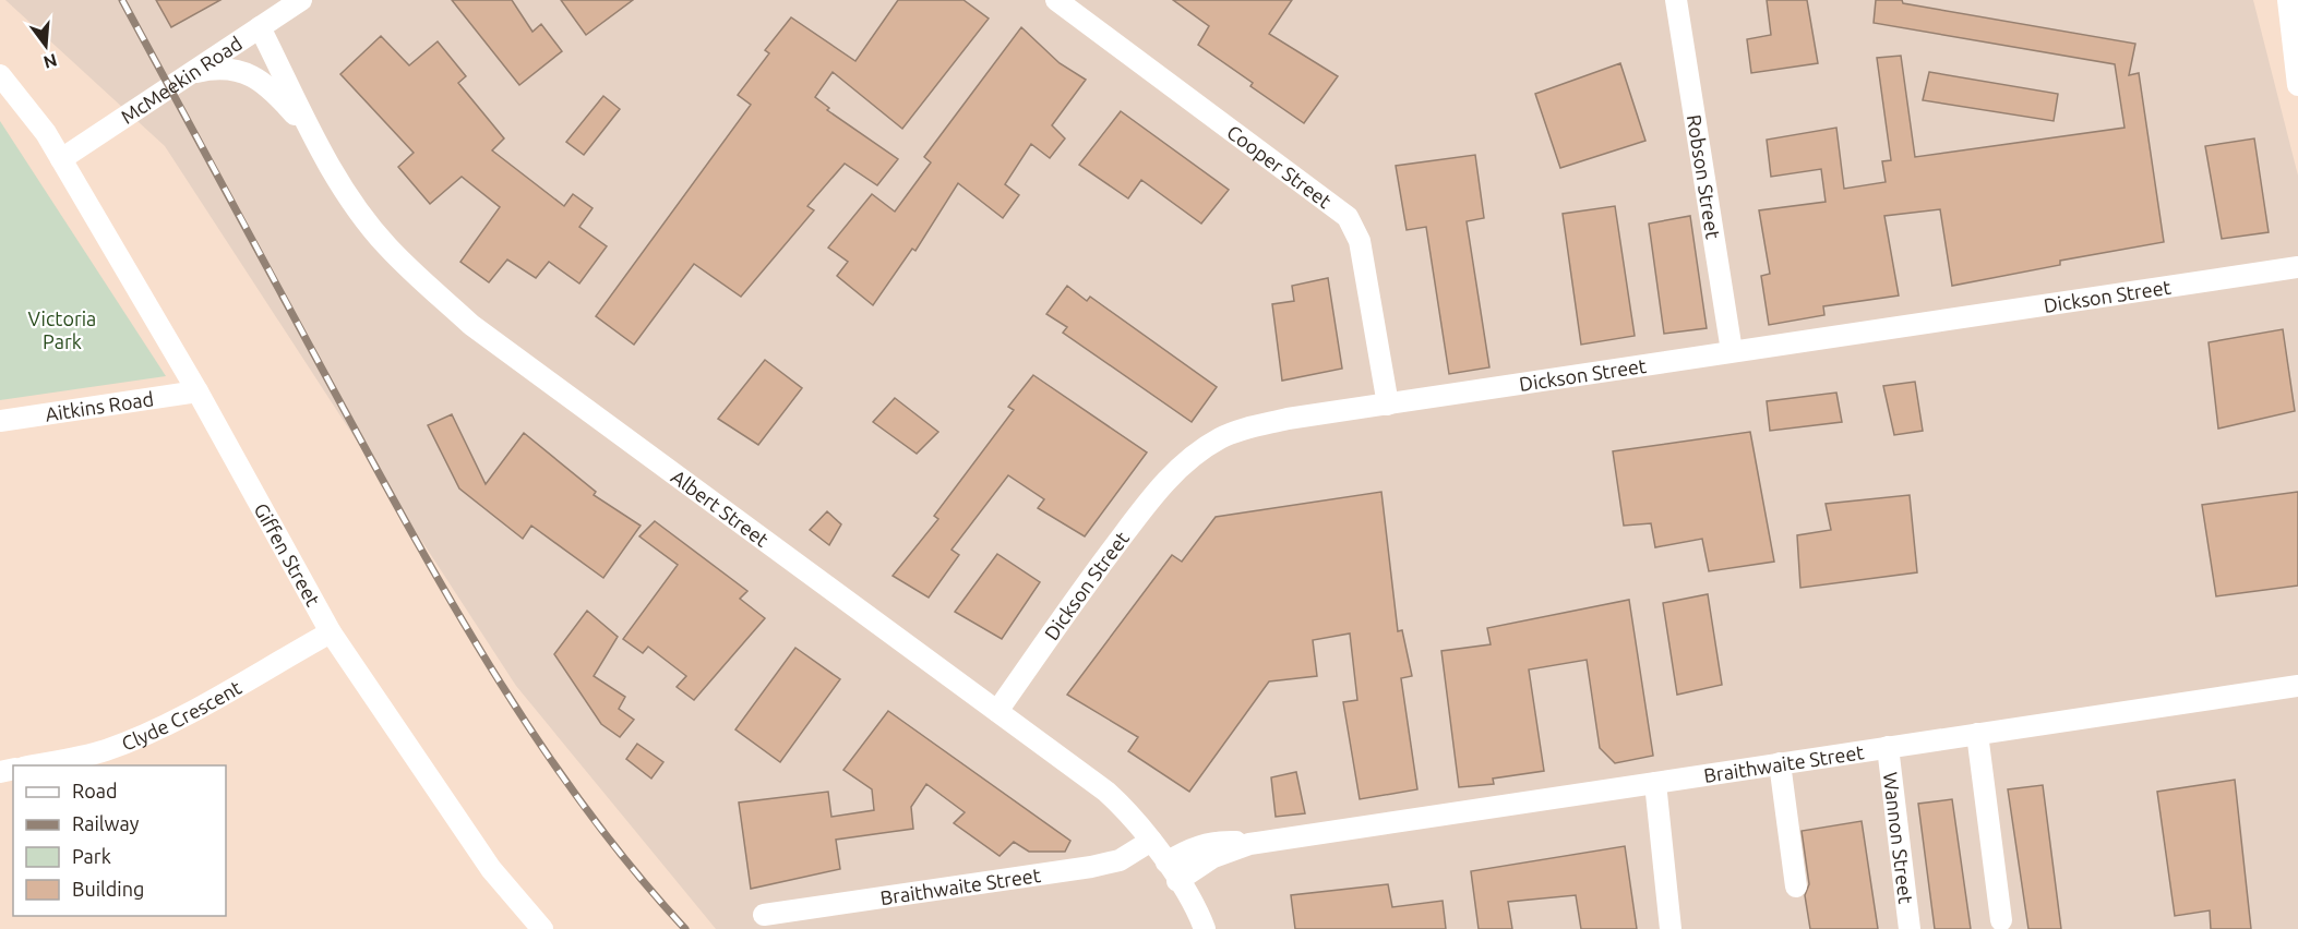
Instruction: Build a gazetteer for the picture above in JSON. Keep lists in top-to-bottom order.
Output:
{
  "streets": {
    "street": [
      "McMeekin Road",
      "Cooper Street",
      "Robson Street",
      "Dickson Street",
      "Aitkins Road",
      "Albert Street",
      "Giffen Street",
      "Clyde Crescent",
      "Braithwaite Street",
      "Wannon Street"
    ]
  },
  "crossings": [
    ["McMeekin Road", "Albert Street"],
    ["McMeekin Road", "Giffen Street"],
    ["Cooper Street", "Dickson Street"],
    ["Robson Street", "Dickson Street"],
    ["Dickson Street", "Albert Street"],
    ["Aitkins Road", "Giffen Street"],
    ["Albert Street", "Braithwaite Street"],
    ["Giffen Street", "Clyde Crescent"],
    ["Braithwaite Street", "Wannon Street"]
  ],
  "parks": ["Victoria Park"],
  "legend": [
    "Road",
    "Railway",
    "Park",
    "Building"
  ],
  "north": "bottom"
}
